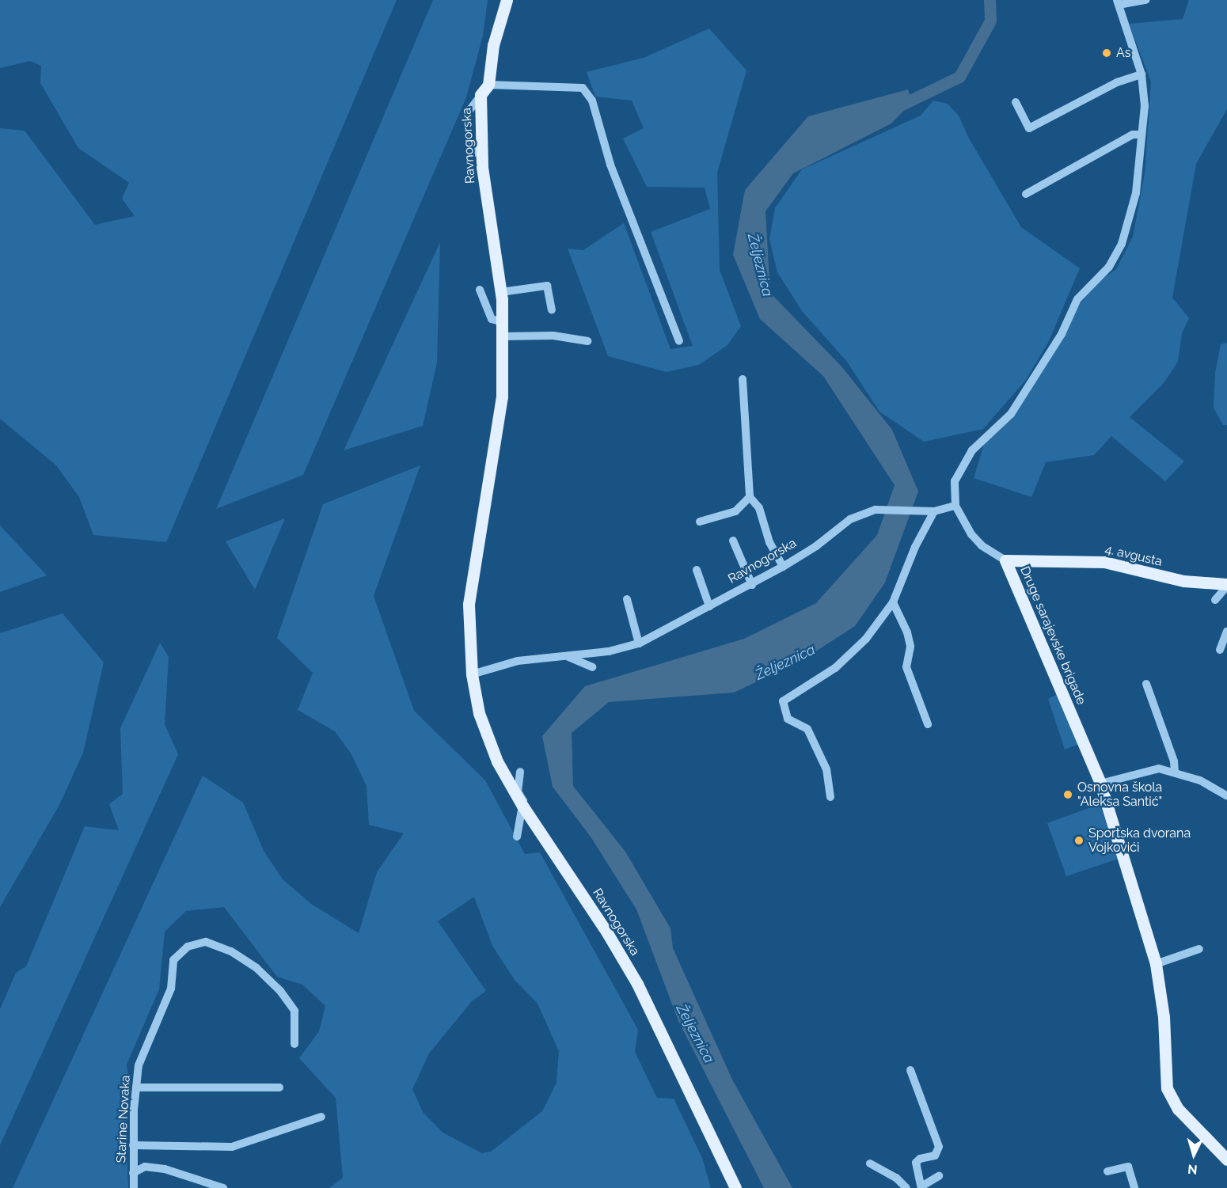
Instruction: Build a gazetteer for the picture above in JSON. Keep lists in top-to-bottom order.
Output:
{
  "streets": {
    "main road": ["Ravnogorska", "4. avgusta", "Druge sarajevske brigade"],
    "street": ["Starine Novaka"]
  },
  "crossings": [
    ["Ravnogorska", "Druge sarajevske brigade"],
    ["4. avgusta", "Druge sarajevske brigade"]
  ],
  "water": ["Željeznica"],
  "places": ["As", "Osnovna škola \"Aleksa Santić\"", "Sportska dvorana Vojkovići"],
  "north": "bottom"
}
